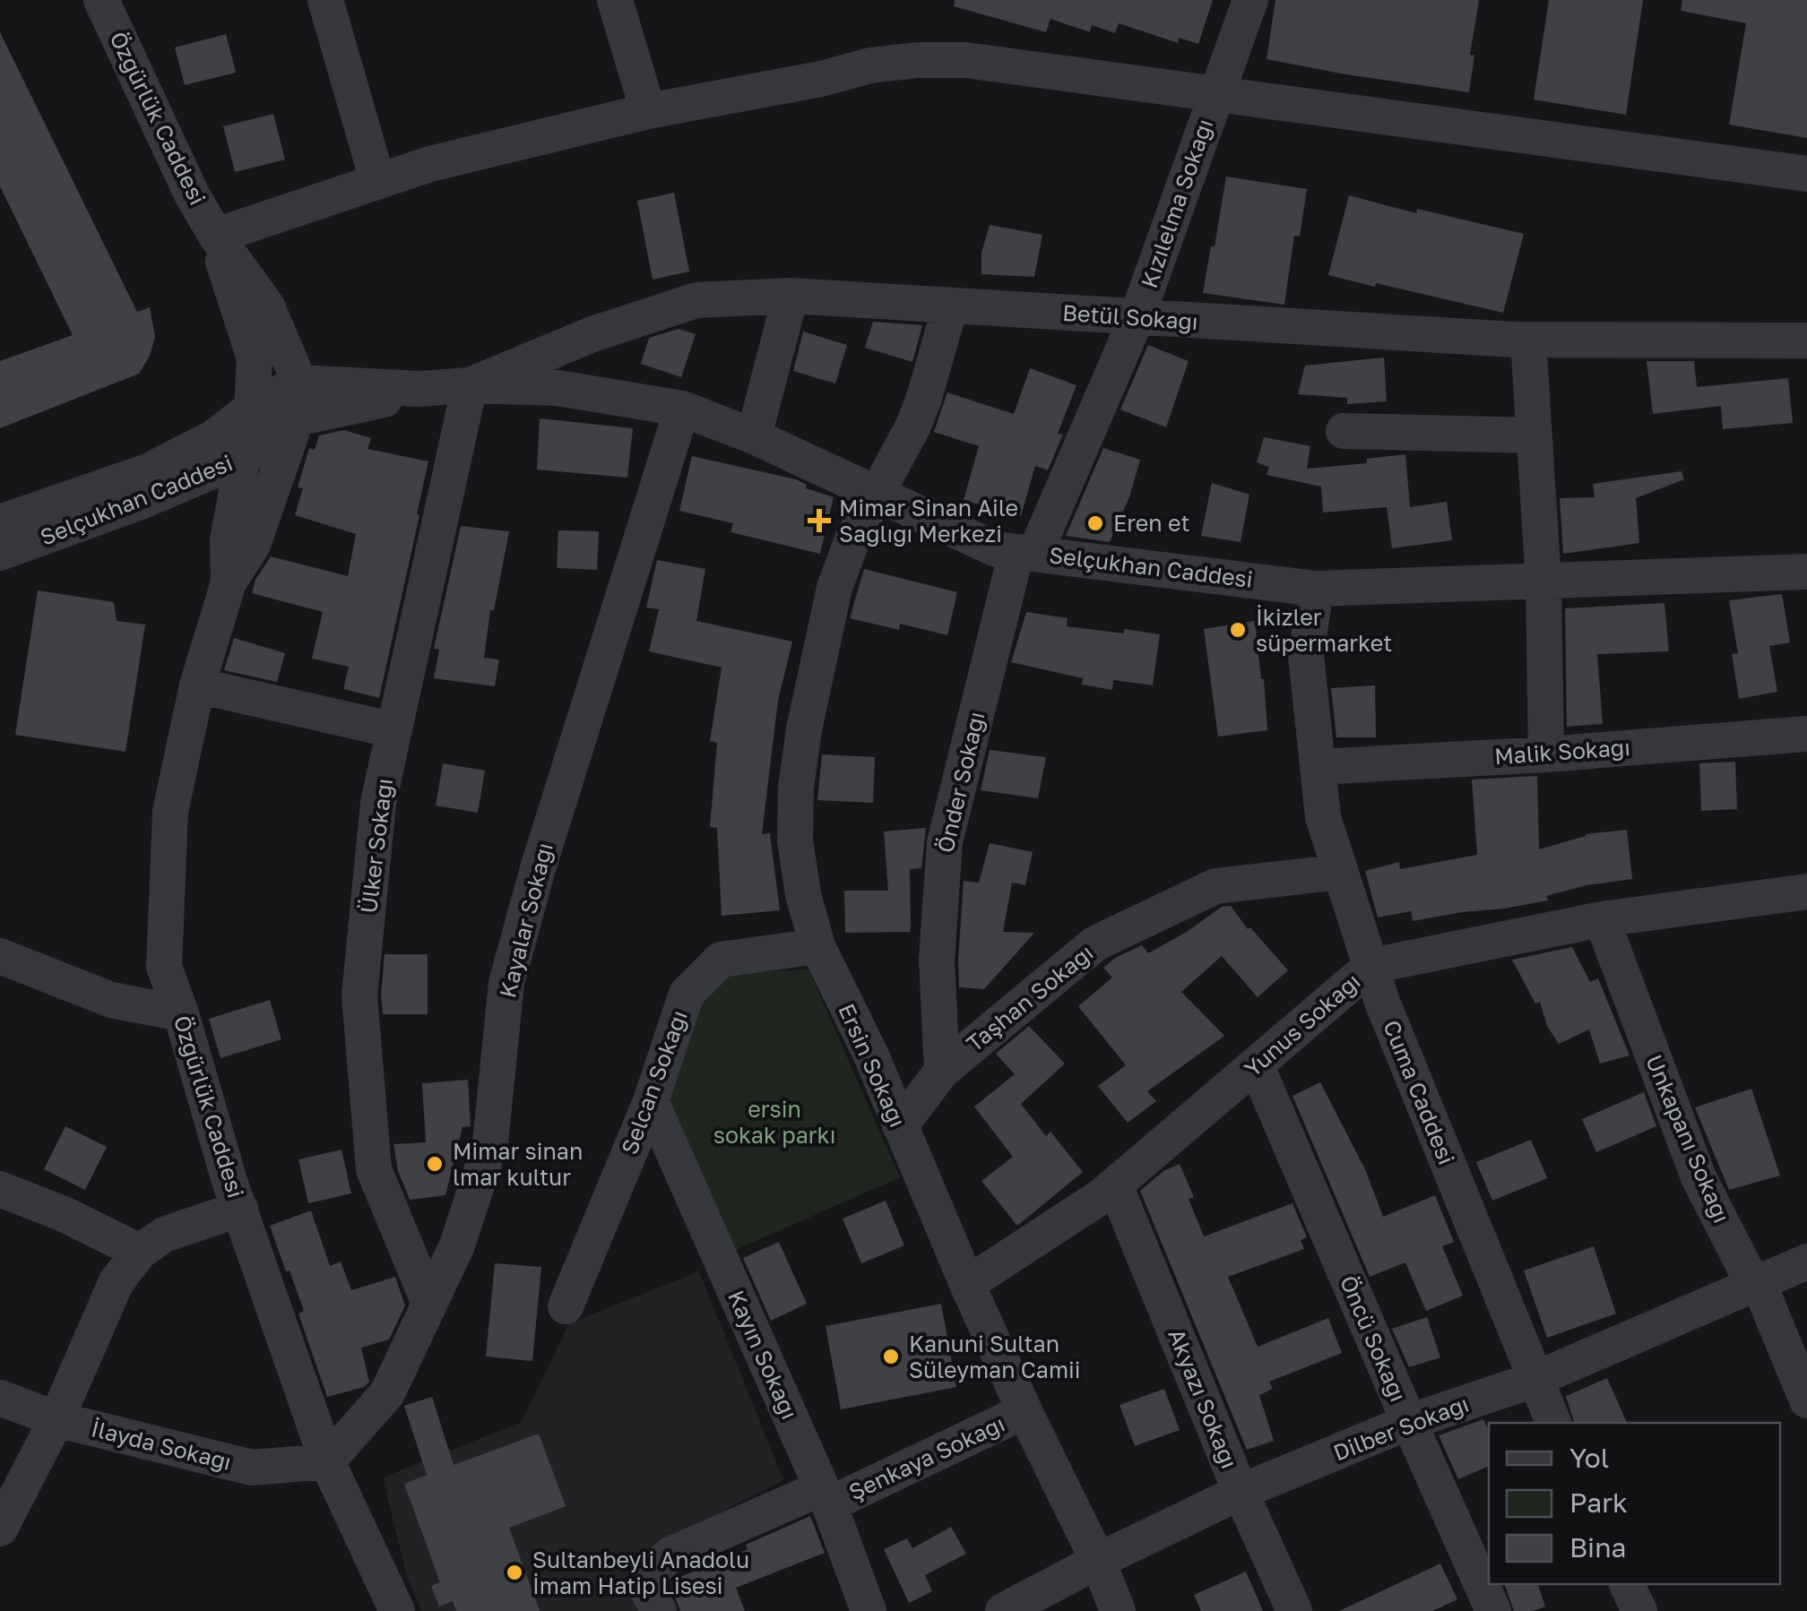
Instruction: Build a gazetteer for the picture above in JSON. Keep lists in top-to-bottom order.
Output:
{
  "streets": {
    "street": [
      "Özgürlük Caddesi",
      "Kızılelma Sokağı",
      "Betül Sokağı",
      "Selçukhan Caddesi",
      "Malik Sokağı",
      "Önder Sokağı",
      "Ülker Sokağı",
      "Kayalar Sokağı",
      "Taşhan Sokağı",
      "Yunus Sokağı",
      "Ersin Sokağı",
      "Selcan Sokağı",
      "Cuma Caddesi",
      "Unkapanı Sokağı",
      "Öncü Sokağı",
      "Kayın Sokağı",
      "Akyazı Sokağı",
      "Dilber Sokağı",
      "İlayda Sokağı",
      "Şenkaya Sokağı"
    ]
  },
  "crossings": [
    ["Özgürlük Caddesi", "Selçukhan Caddesi"],
    ["Özgürlük Caddesi", "Kayalar Sokağı"],
    ["Özgürlük Caddesi", "İlayda Sokağı"],
    ["Kızılelma Sokağı", "Betül Sokağı"],
    ["Kızılelma Sokağı", "Selçukhan Caddesi"],
    ["Kızılelma Sokağı", "Önder Sokağı"],
    ["Betül Sokağı", "Selçukhan Caddesi"],
    ["Betül Sokağı", "Ülker Sokağı"],
    ["Betül Sokağı", "Ersin Sokağı"],
    ["Selçukhan Caddesi", "Önder Sokağı"],
    ["Selçukhan Caddesi", "Ülker Sokağı"],
    ["Selçukhan Caddesi", "Kayalar Sokağı"],
    ["Selçukhan Caddesi", "Ersin Sokağı"],
    ["Selçukhan Caddesi", "Cuma Caddesi"],
    ["Malik Sokağı", "Cuma Caddesi"],
    ["Önder Sokağı", "Taşhan Sokağı"],
    ["Ülker Sokağı", "Kayalar Sokağı"],
    ["Kayalar Sokağı", "İlayda Sokağı"],
    ["Taşhan Sokağı", "Ersin Sokağı"],
    ["Taşhan Sokağı", "Cuma Caddesi"],
    ["Yunus Sokağı", "Ersin Sokağı"],
    ["Yunus Sokağı", "Cuma Caddesi"],
    ["Yunus Sokağı", "Unkapanı Sokağı"],
    ["Yunus Sokağı", "Öncü Sokağı"],
    ["Yunus Sokağı", "Akyazı Sokağı"],
    ["Ersin Sokağı", "Selcan Sokağı"],
    ["Ersin Sokağı", "Dilber Sokağı"],
    ["Ersin Sokağı", "Şenkaya Sokağı"],
    ["Selcan Sokağı", "Kayın Sokağı"],
    ["Cuma Caddesi", "Dilber Sokağı"],
    ["Unkapanı Sokağı", "Dilber Sokağı"],
    ["Öncü Sokağı", "Dilber Sokağı"],
    ["Kayın Sokağı", "Şenkaya Sokağı"],
    ["Akyazı Sokağı", "Dilber Sokağı"]
  ],
  "parks": ["ersin sokak parkı"],
  "places": {
    "health": ["Mimar Sinan Aile Sağlığı Merkezi"],
    "other": [
      "Eren et",
      "İkizler süpermarket",
      "Mimar sinan lmar kultur",
      "Kanuni Sultan Süleyman Camii",
      "Sultanbeyli Anadolu İmam Hatip Lisesi"
    ]
  },
  "legend": ["Yol", "Park", "Bina"]
}
